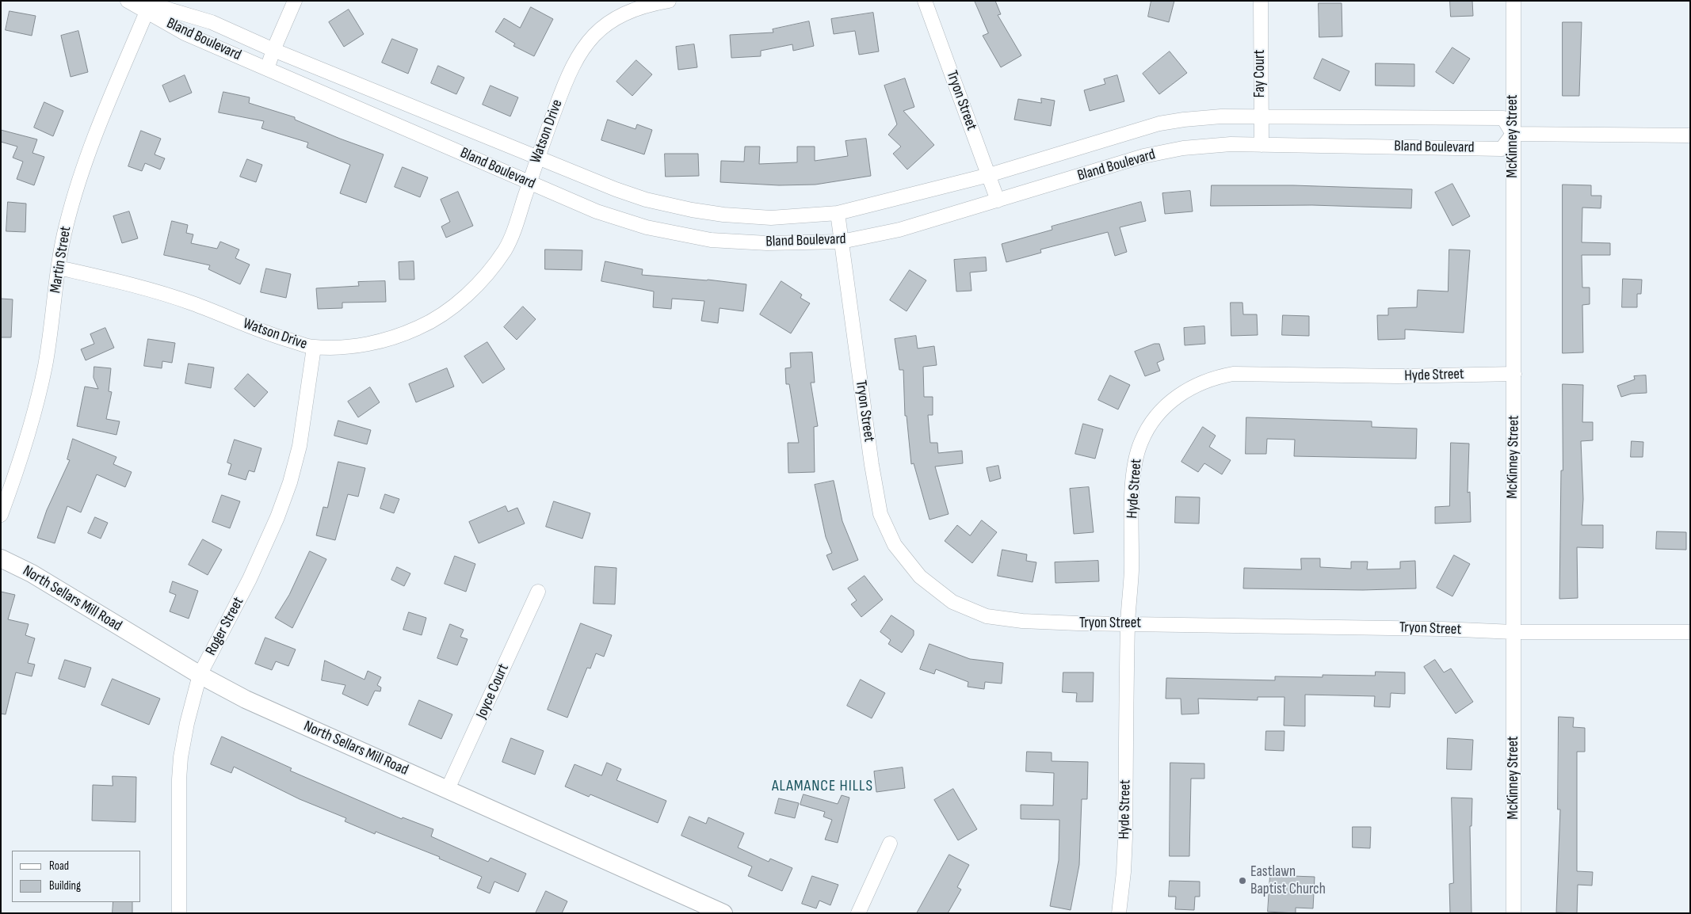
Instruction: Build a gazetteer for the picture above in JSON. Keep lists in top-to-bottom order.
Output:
{
  "streets": {
    "street": [
      "Bland Boulevard",
      "Fay Court",
      "Tryon Street",
      "Watson Drive",
      "McKinney Street",
      "Martin Street",
      "Hyde Street",
      "North Sellars Mill Road",
      "Roger Street",
      "Joyce Court"
    ]
  },
  "crossings": [
    ["Bland Boulevard", "Fay Court"],
    ["Bland Boulevard", "Tryon Street"],
    ["Bland Boulevard", "Watson Drive"],
    ["Bland Boulevard", "McKinney Street"],
    ["Bland Boulevard", "Martin Street"],
    ["Tryon Street", "McKinney Street"],
    ["Tryon Street", "Hyde Street"],
    ["Watson Drive", "Martin Street"],
    ["Watson Drive", "Roger Street"],
    ["McKinney Street", "Hyde Street"],
    ["North Sellars Mill Road", "Roger Street"],
    ["North Sellars Mill Road", "Joyce Court"]
  ],
  "districts": ["ALAMANCE HILLS"],
  "places": ["Eastlawn Baptist Church"],
  "legend": ["Road", "Building"]
}
